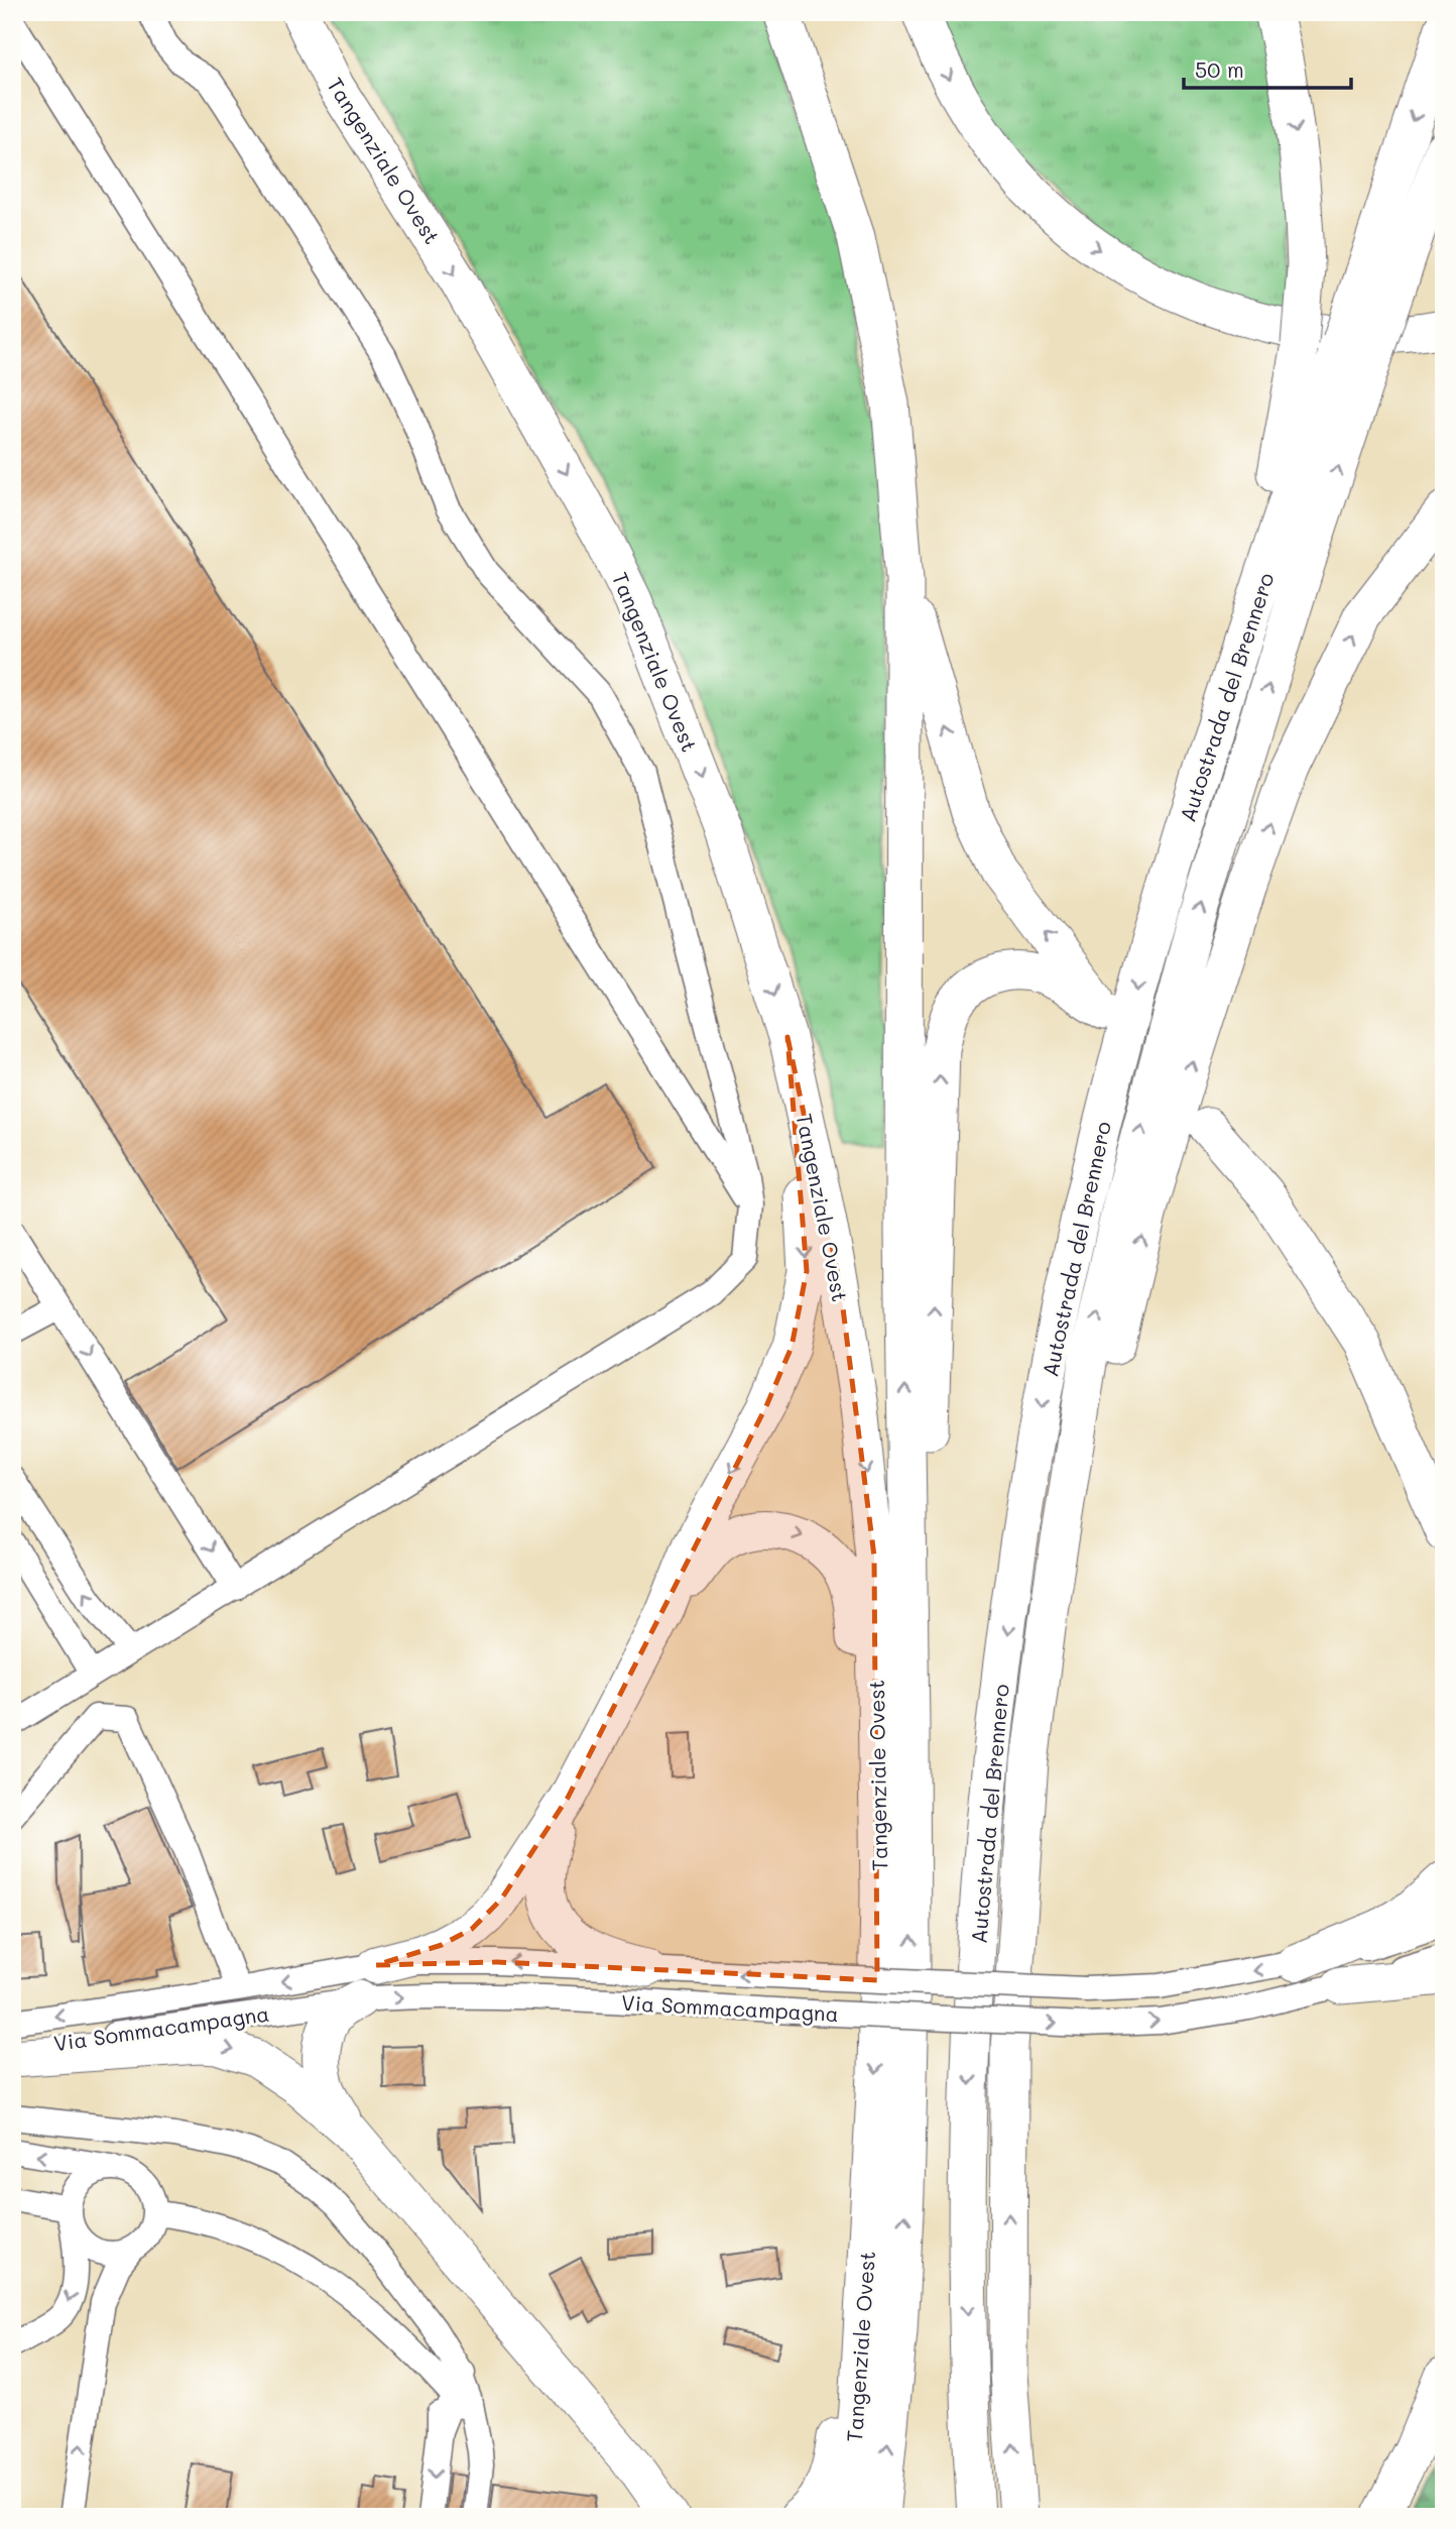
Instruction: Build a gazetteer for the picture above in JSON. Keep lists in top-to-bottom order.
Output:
{
  "streets": {
    "highway": ["Tangenziale Ovest", "Autostrada del Brennero"],
    "street": ["Via Sommacampagna"]
  },
  "scale_bar": "50 m"
}
